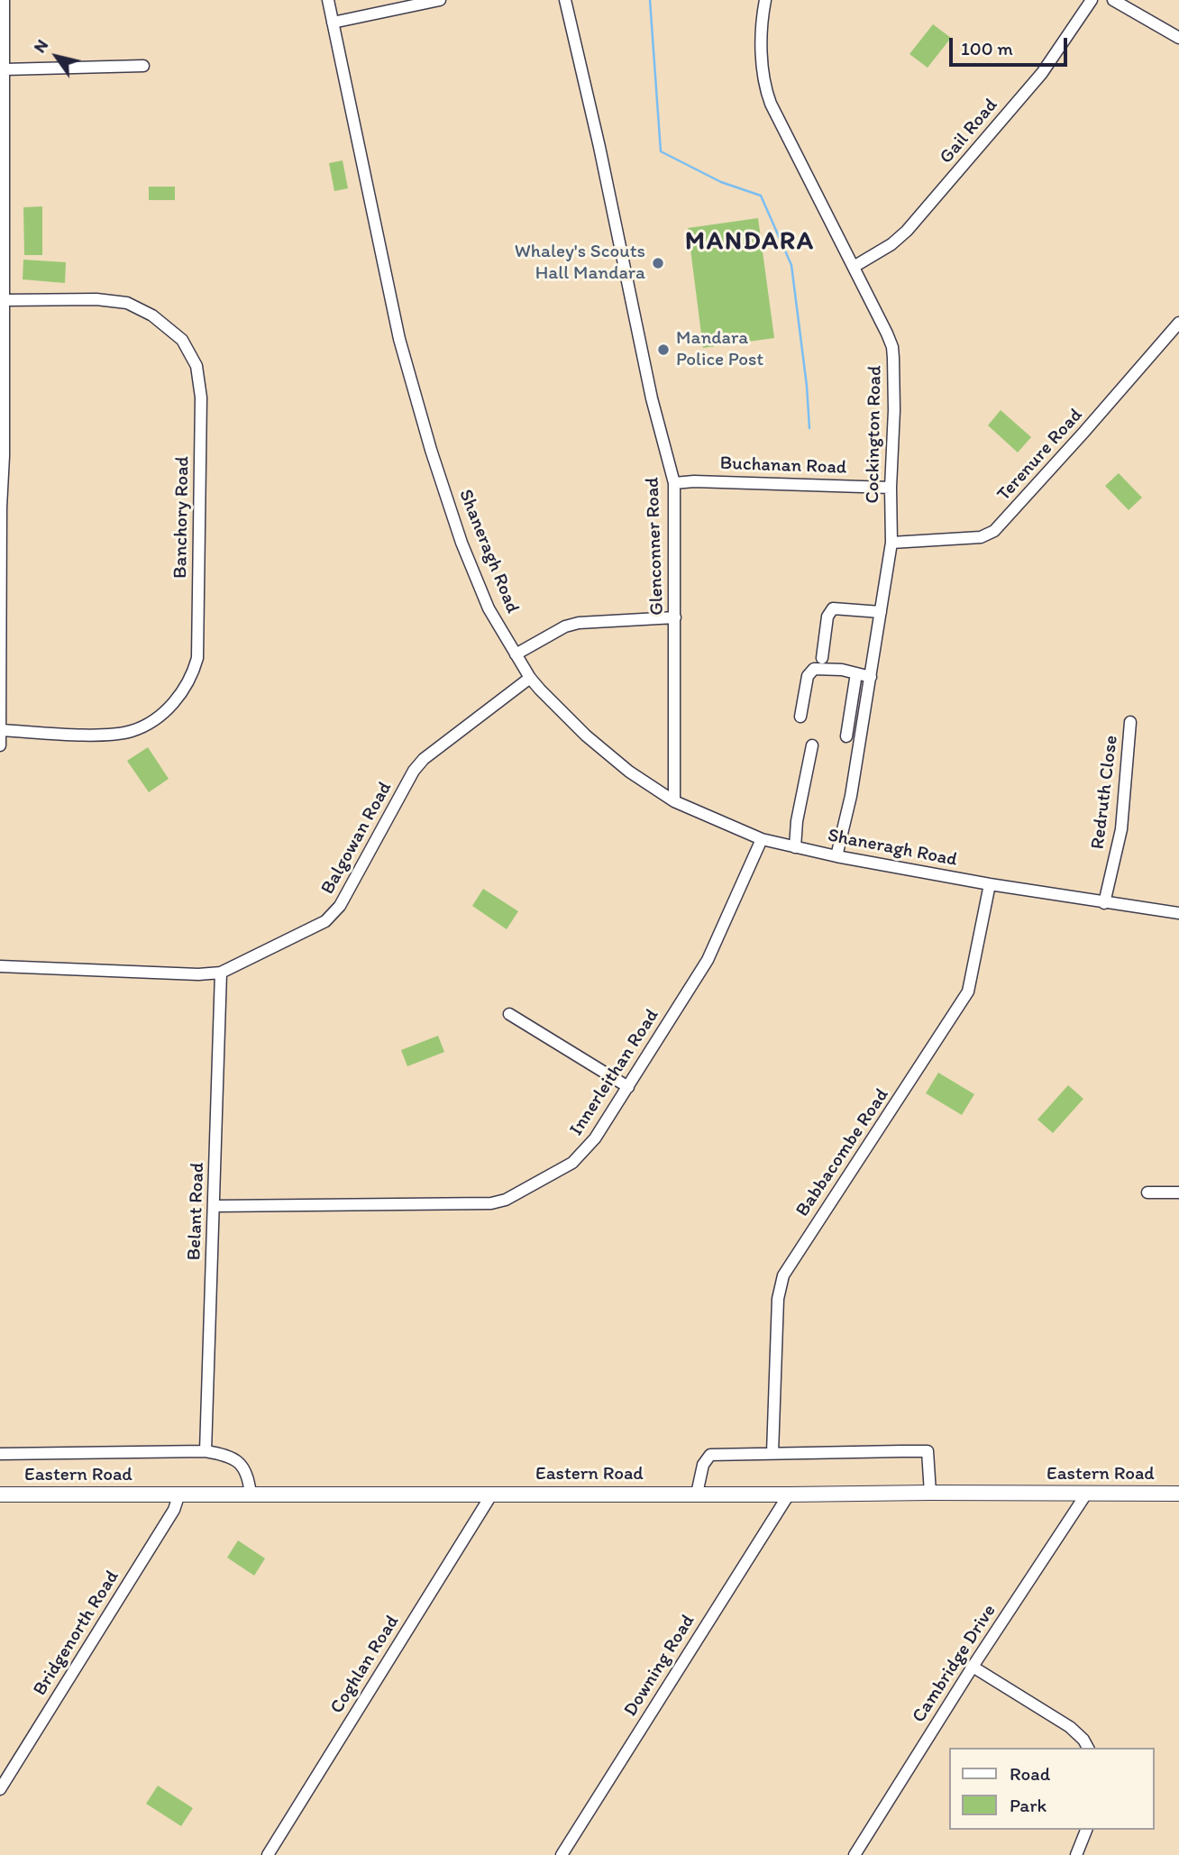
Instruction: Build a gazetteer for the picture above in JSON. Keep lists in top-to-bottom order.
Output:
{
  "streets": {
    "main road": ["Eastern Road"],
    "street": [
      "Gail Road",
      "Cockington Road",
      "Terenure Road",
      "Buchanan Road",
      "Banchory Road",
      "Glenconner Road",
      "Shaneragh Road",
      "Redruth Close",
      "Balgowan Road",
      "Innerleithan Road",
      "Babbacombe Road",
      "Belant Road",
      "Bridgenorth Road",
      "Cambridge Drive",
      "Coghlan Road",
      "Downing Road"
    ]
  },
  "crossings": [
    ["Gail Road", "Cockington Road"],
    ["Cockington Road", "Terenure Road"],
    ["Cockington Road", "Buchanan Road"],
    ["Cockington Road", "Shaneragh Road"],
    ["Buchanan Road", "Glenconner Road"],
    ["Glenconner Road", "Shaneragh Road"],
    ["Shaneragh Road", "Redruth Close"],
    ["Shaneragh Road", "Balgowan Road"],
    ["Shaneragh Road", "Innerleithan Road"],
    ["Shaneragh Road", "Babbacombe Road"],
    ["Balgowan Road", "Belant Road"],
    ["Innerleithan Road", "Belant Road"],
    ["Eastern Road", "Bridgenorth Road"],
    ["Eastern Road", "Cambridge Drive"],
    ["Eastern Road", "Coghlan Road"],
    ["Eastern Road", "Downing Road"]
  ],
  "districts": ["MANDARA"],
  "places": ["Whaley's Scouts Hall Mandara", "Mandara Police Post"],
  "legend": ["Road", "Park"],
  "scale_bar": "100 m",
  "north": "top left"
}
